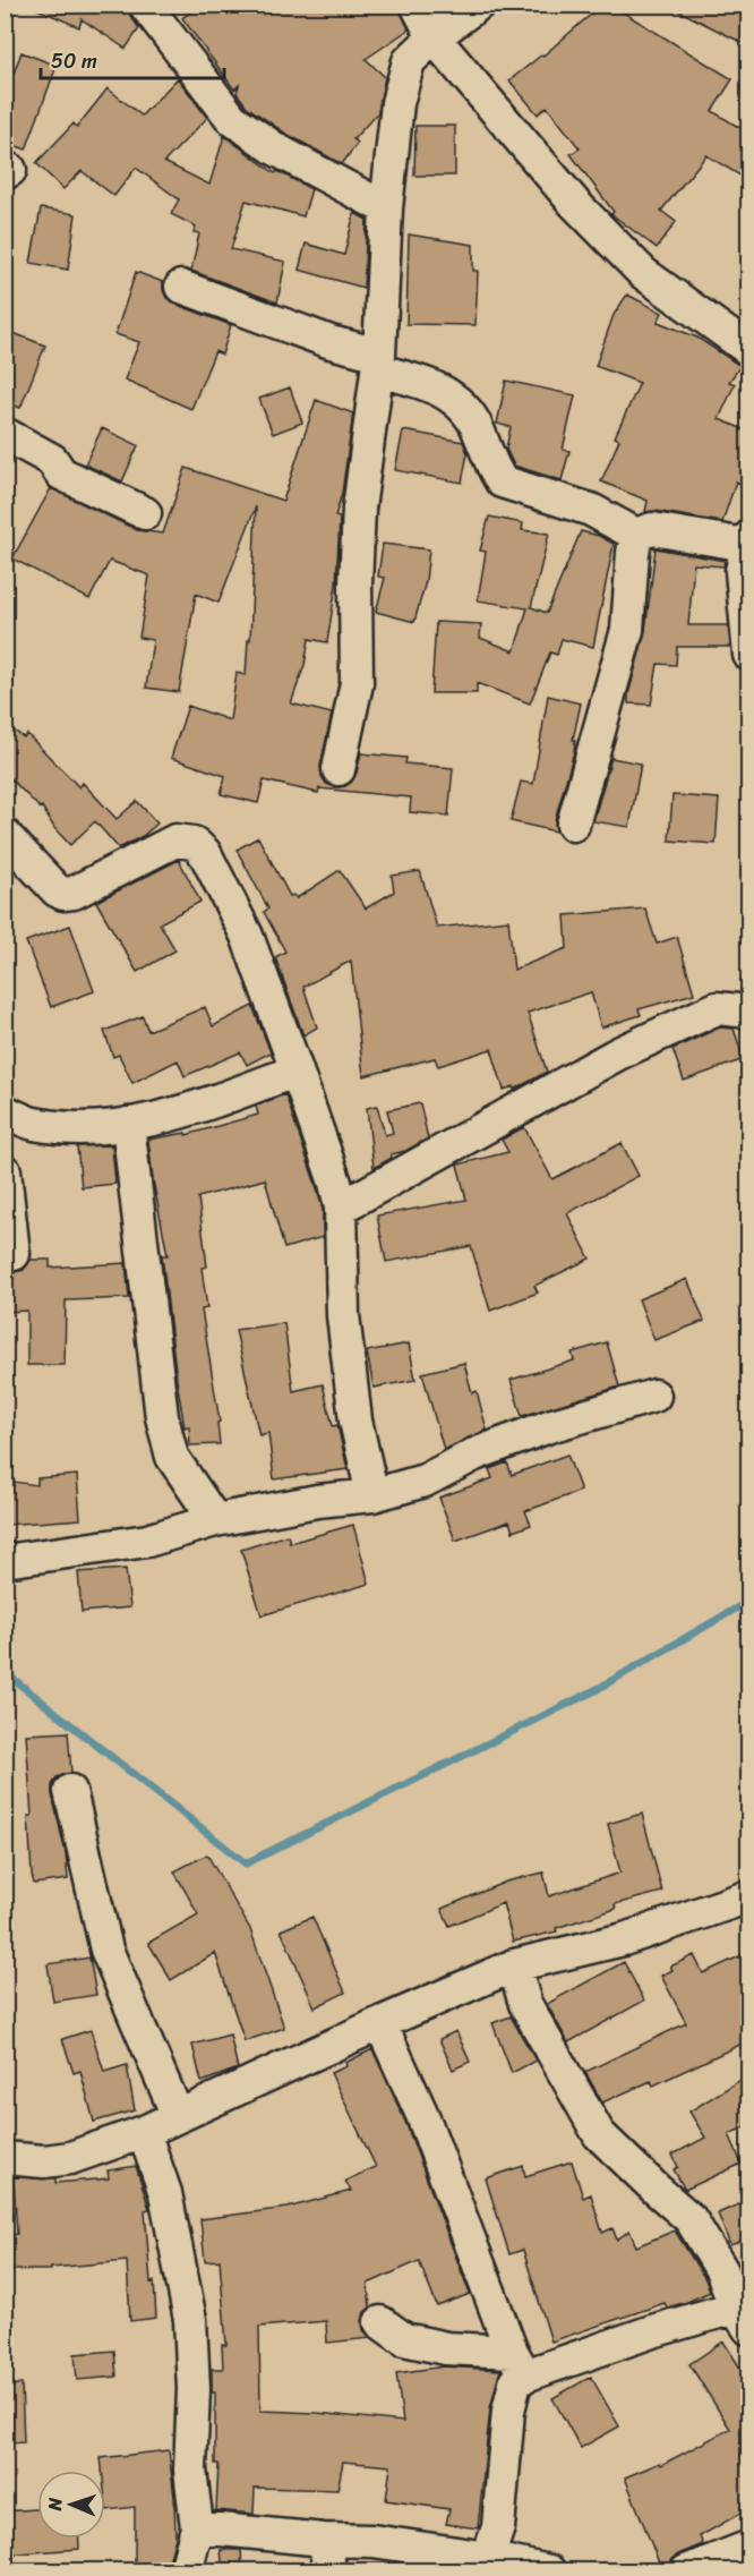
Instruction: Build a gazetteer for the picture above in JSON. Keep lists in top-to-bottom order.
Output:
{
  "scale_bar": "50 m",
  "north": "left"
}
